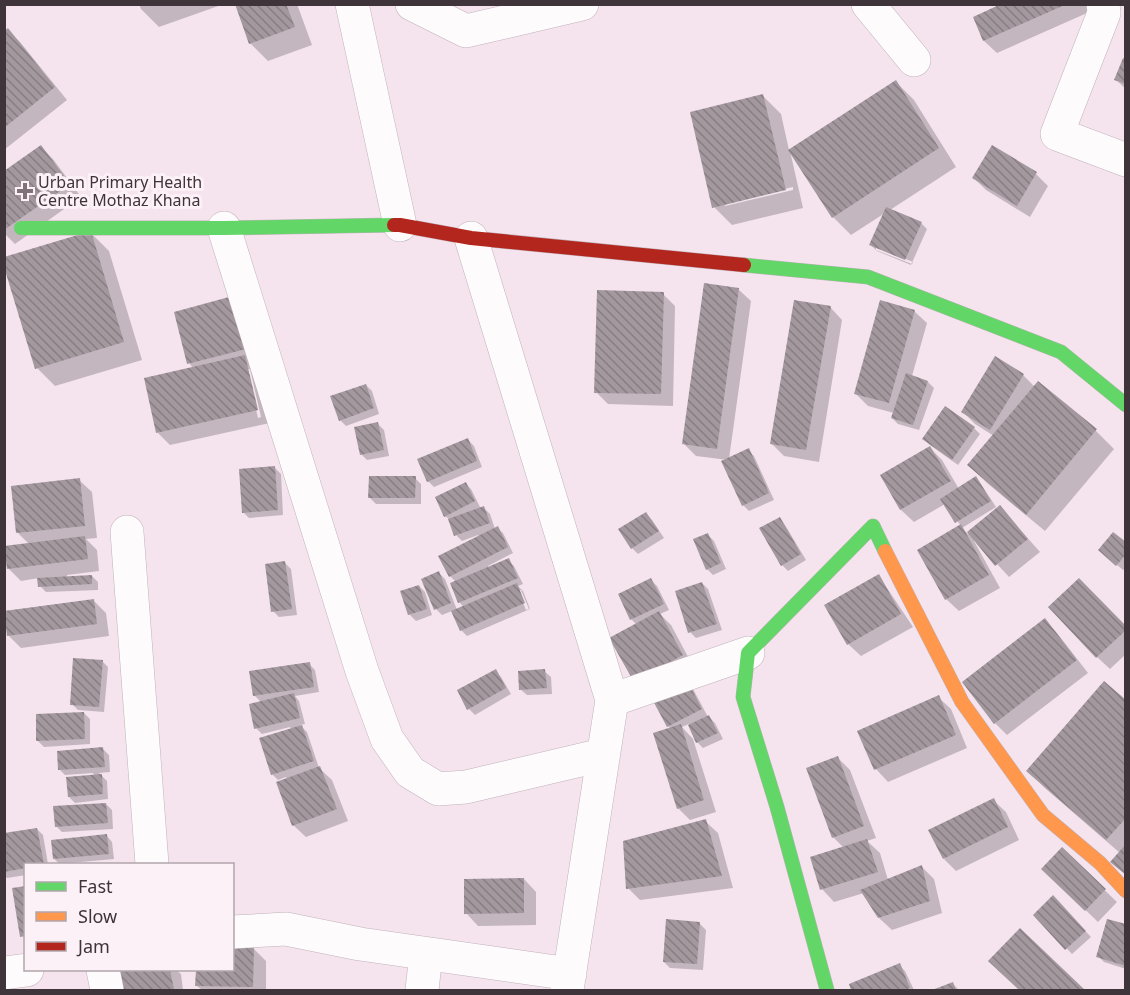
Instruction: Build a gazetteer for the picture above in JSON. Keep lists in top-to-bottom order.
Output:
{
  "places": {
    "health": ["Urban Primary Health Centre Mothaz Khana"]
  },
  "legend": ["Fast", "Slow", "Jam"]
}
